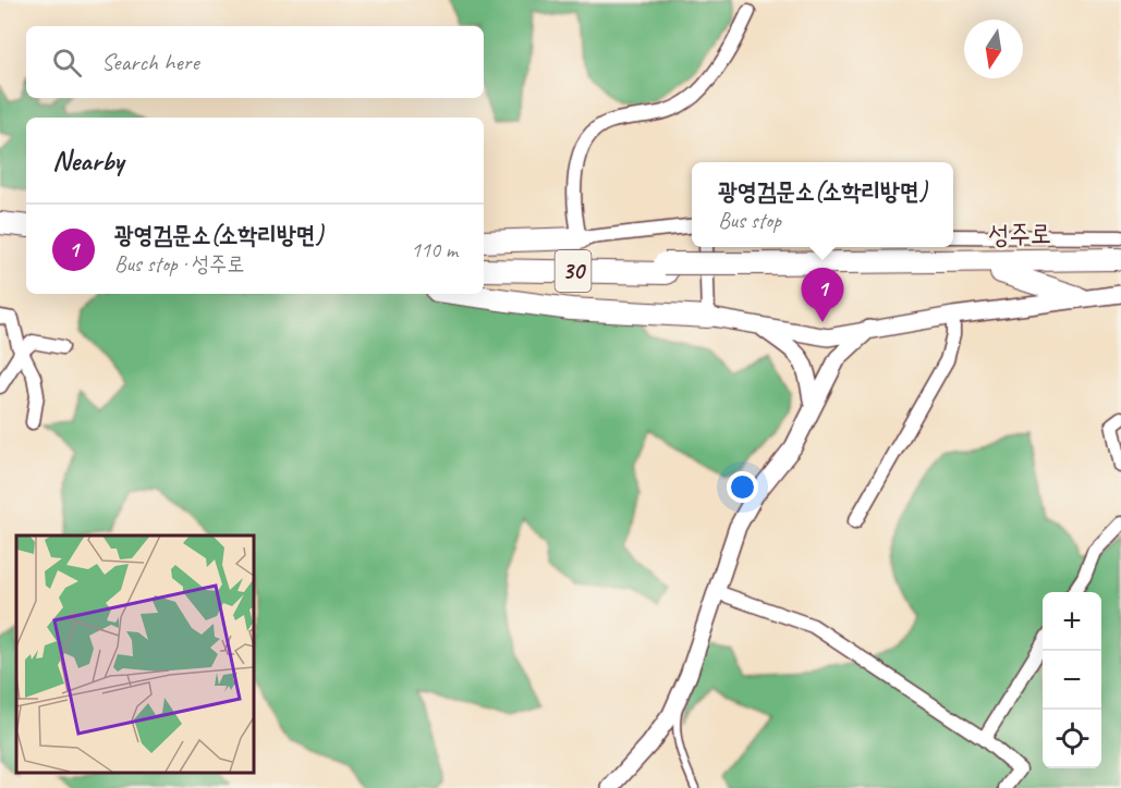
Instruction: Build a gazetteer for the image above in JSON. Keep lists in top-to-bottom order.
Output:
{
  "streets": {
    "highway": ["성주로", "30"]
  },
  "crossings": [
    ["성주로", "30"]
  ],
  "north": "bottom",
  "page": {
    "search": "Search here",
    "heading": "Nearby",
    "popup": ["광영검문소(소학리방면)", "Bus stop"],
    "list": [
      {
        "mark": "1",
        "name": "광영검문소(소학리방면)",
        "note": "Bus stop · 성주로",
        "value": "110 m"
      }
    ],
    "pins": "1",
    "map_buttons": ["+", "−"]
  }
}
